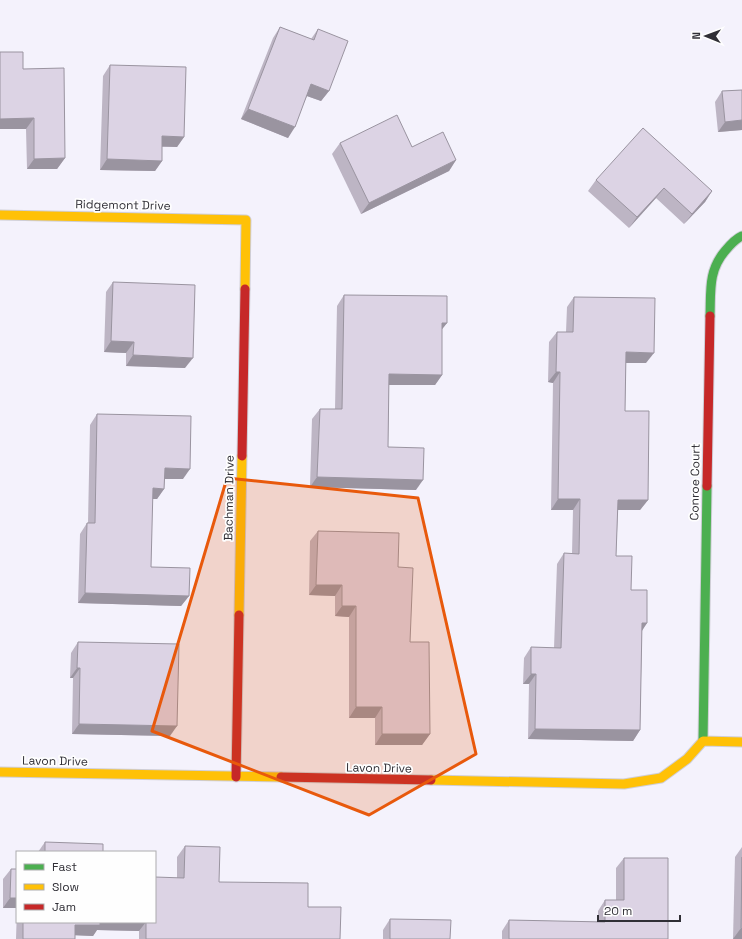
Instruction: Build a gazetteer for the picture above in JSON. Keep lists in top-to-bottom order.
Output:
{
  "streets": {
    "street": [
      "Ridgemont Drive",
      "Conroe Court",
      "Bachman Drive",
      "Lavon Drive"
    ]
  },
  "crossings": [
    ["Ridgemont Drive", "Bachman Drive"],
    ["Conroe Court", "Lavon Drive"],
    ["Bachman Drive", "Lavon Drive"]
  ],
  "legend": ["Fast", "Slow", "Jam"],
  "scale_bar": "20 m",
  "north": "left"
}
